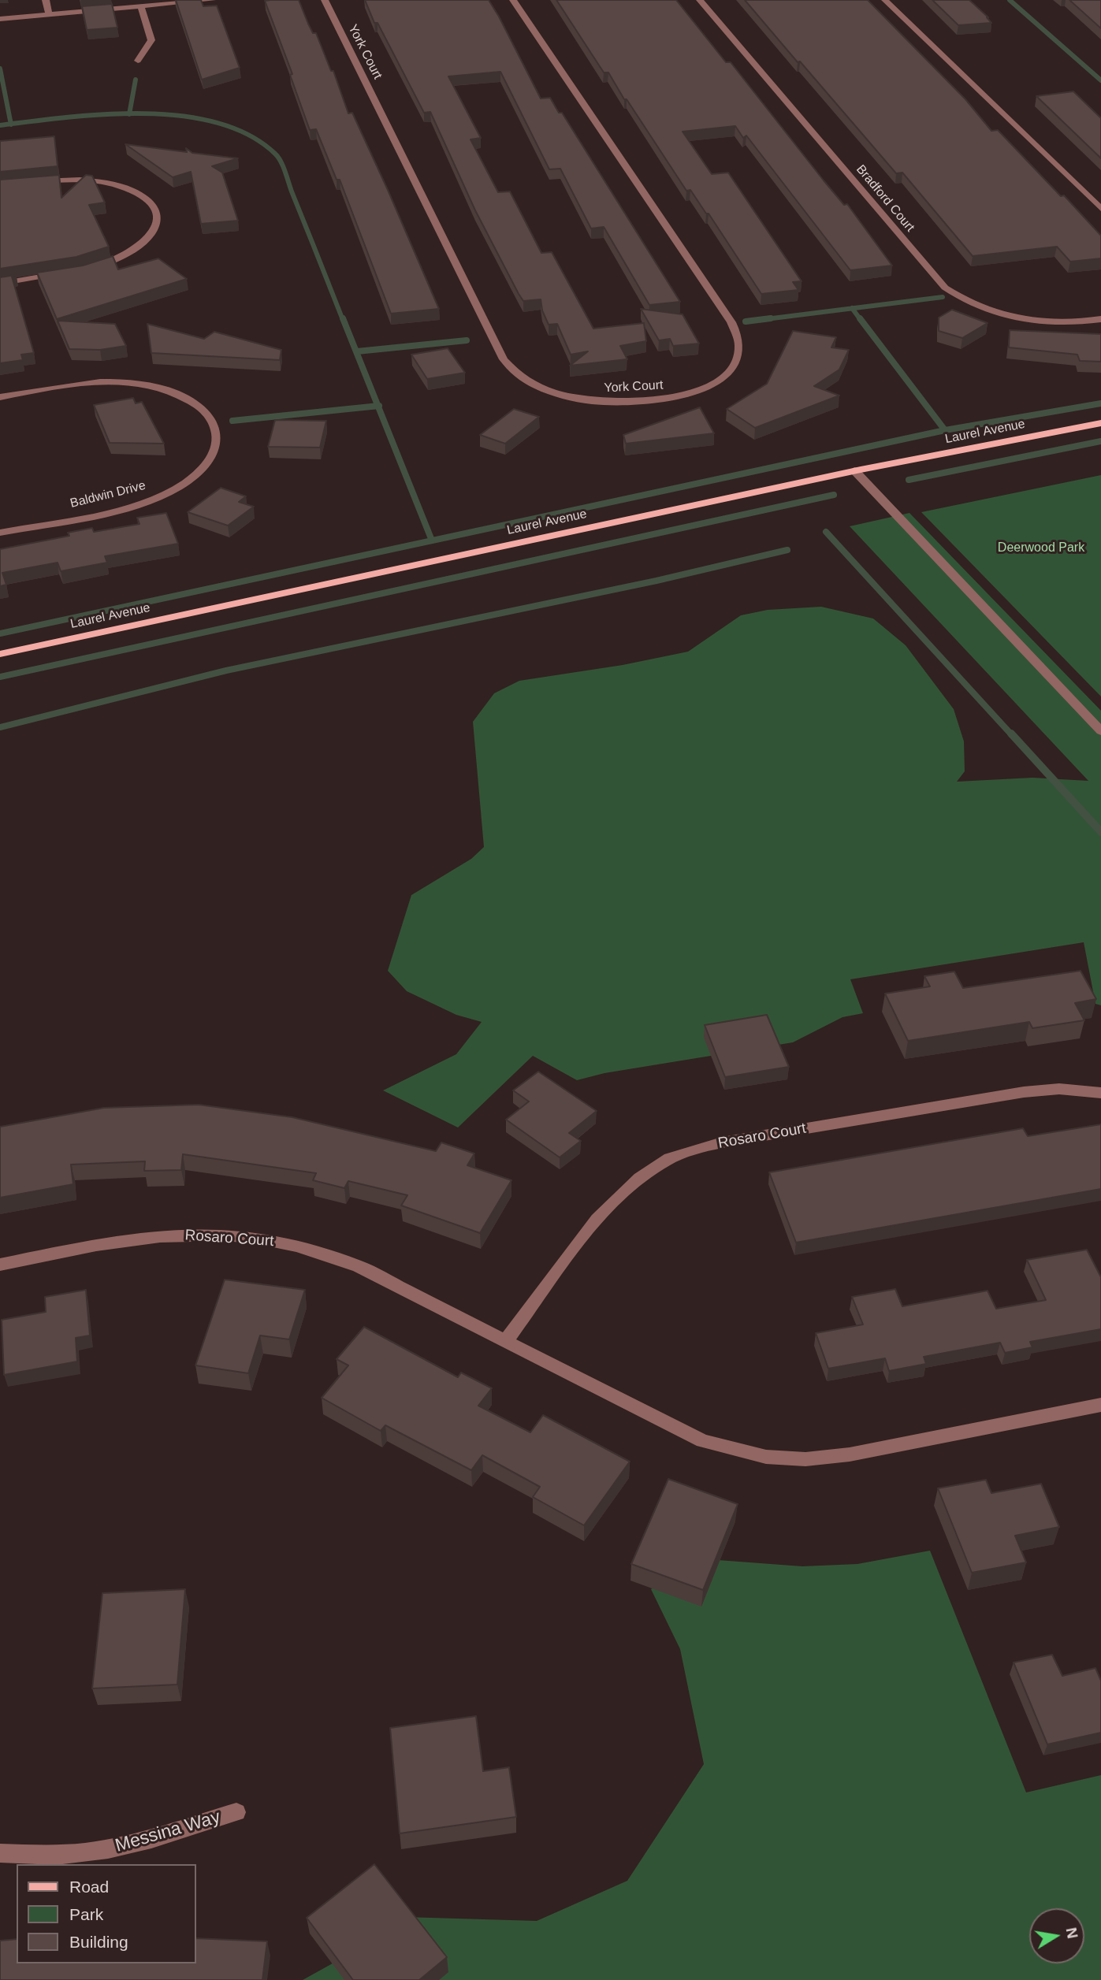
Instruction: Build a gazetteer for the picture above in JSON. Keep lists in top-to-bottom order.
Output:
{
  "streets": {
    "main road": ["Laurel Avenue"],
    "street": [
      "York Court",
      "Bradford Court",
      "Baldwin Drive",
      "Rosaro Court",
      "Messina Way"
    ]
  },
  "parks": ["Deerwood Park"],
  "legend": ["Road", "Park", "Building"],
  "north": "right"
}
